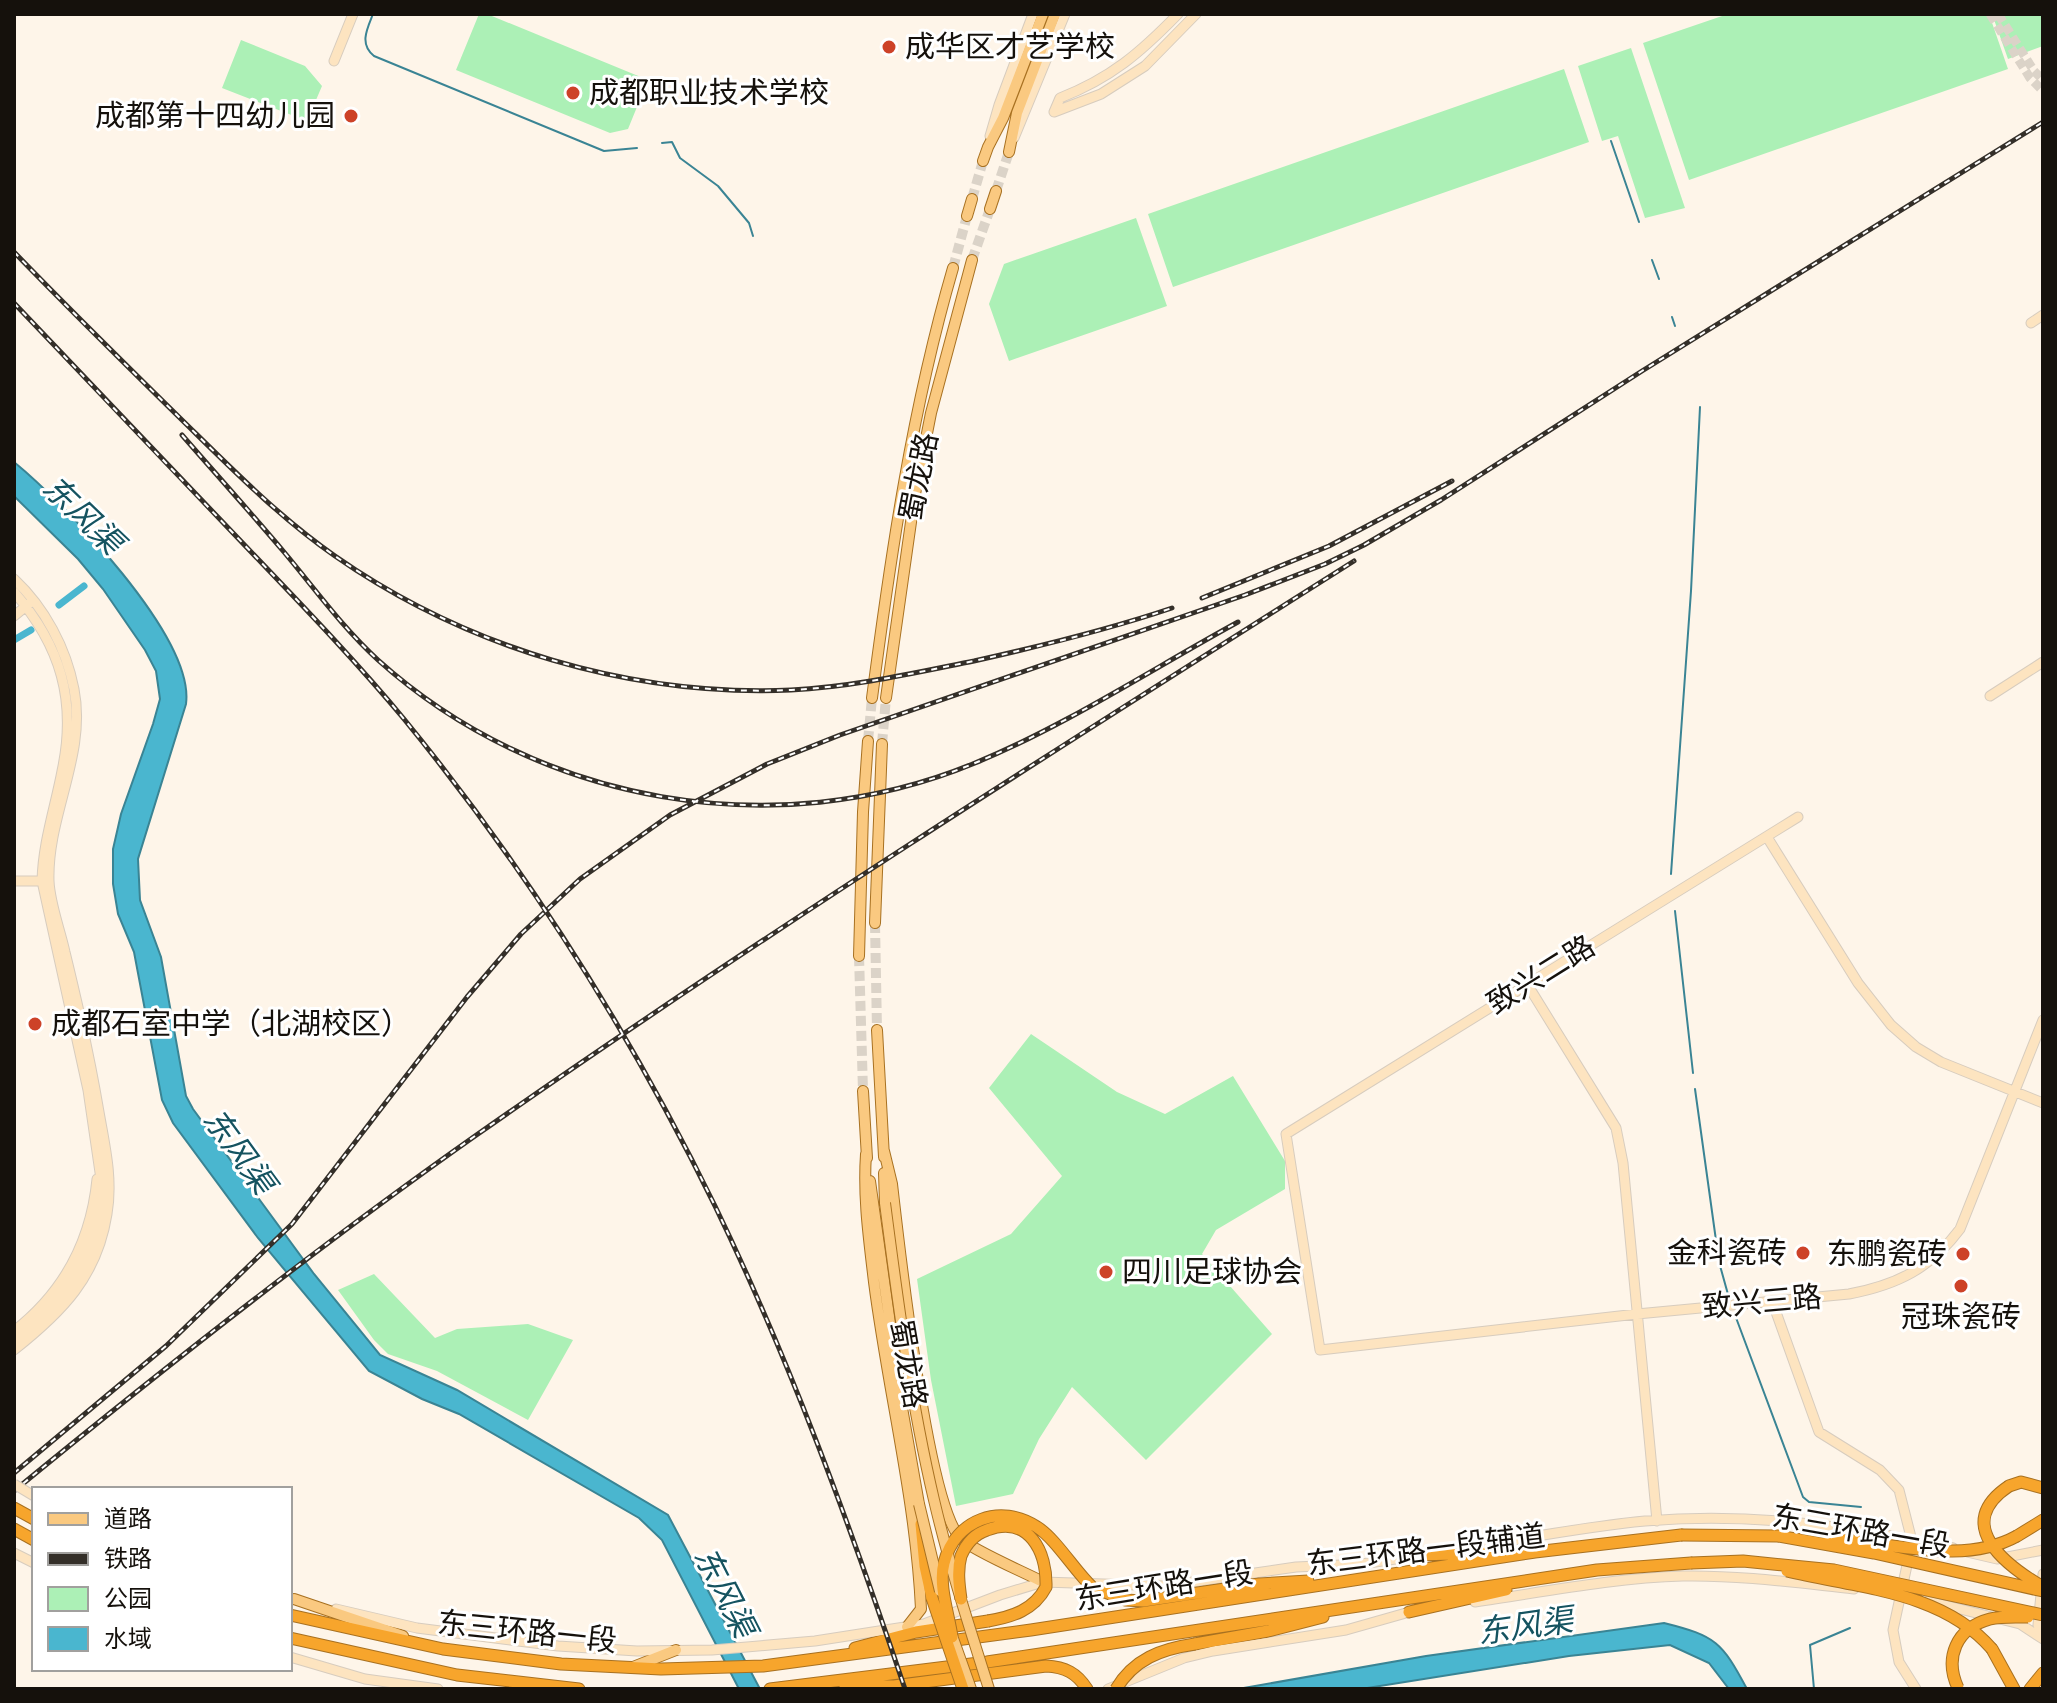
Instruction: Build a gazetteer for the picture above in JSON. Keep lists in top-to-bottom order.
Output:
{
  "streets": {
    "highway": ["东三环路一段"],
    "main road": ["蜀龙路"],
    "street": ["致兴二路", "致兴三路", "东三环路一段辅道"]
  },
  "crossings": [
    ["致兴二路", "致兴三路"]
  ],
  "water": ["东风渠"],
  "places": [
    "成华区才艺学校",
    "成都职业技术学校",
    "成都第十四幼儿园",
    "成都石室中学（北湖校区）",
    "金科瓷砖",
    "东鹏瓷砖",
    "四川足球协会",
    "冠珠瓷砖"
  ],
  "legend": [
    "道路",
    "铁路",
    "公园",
    "水域"
  ]
}
